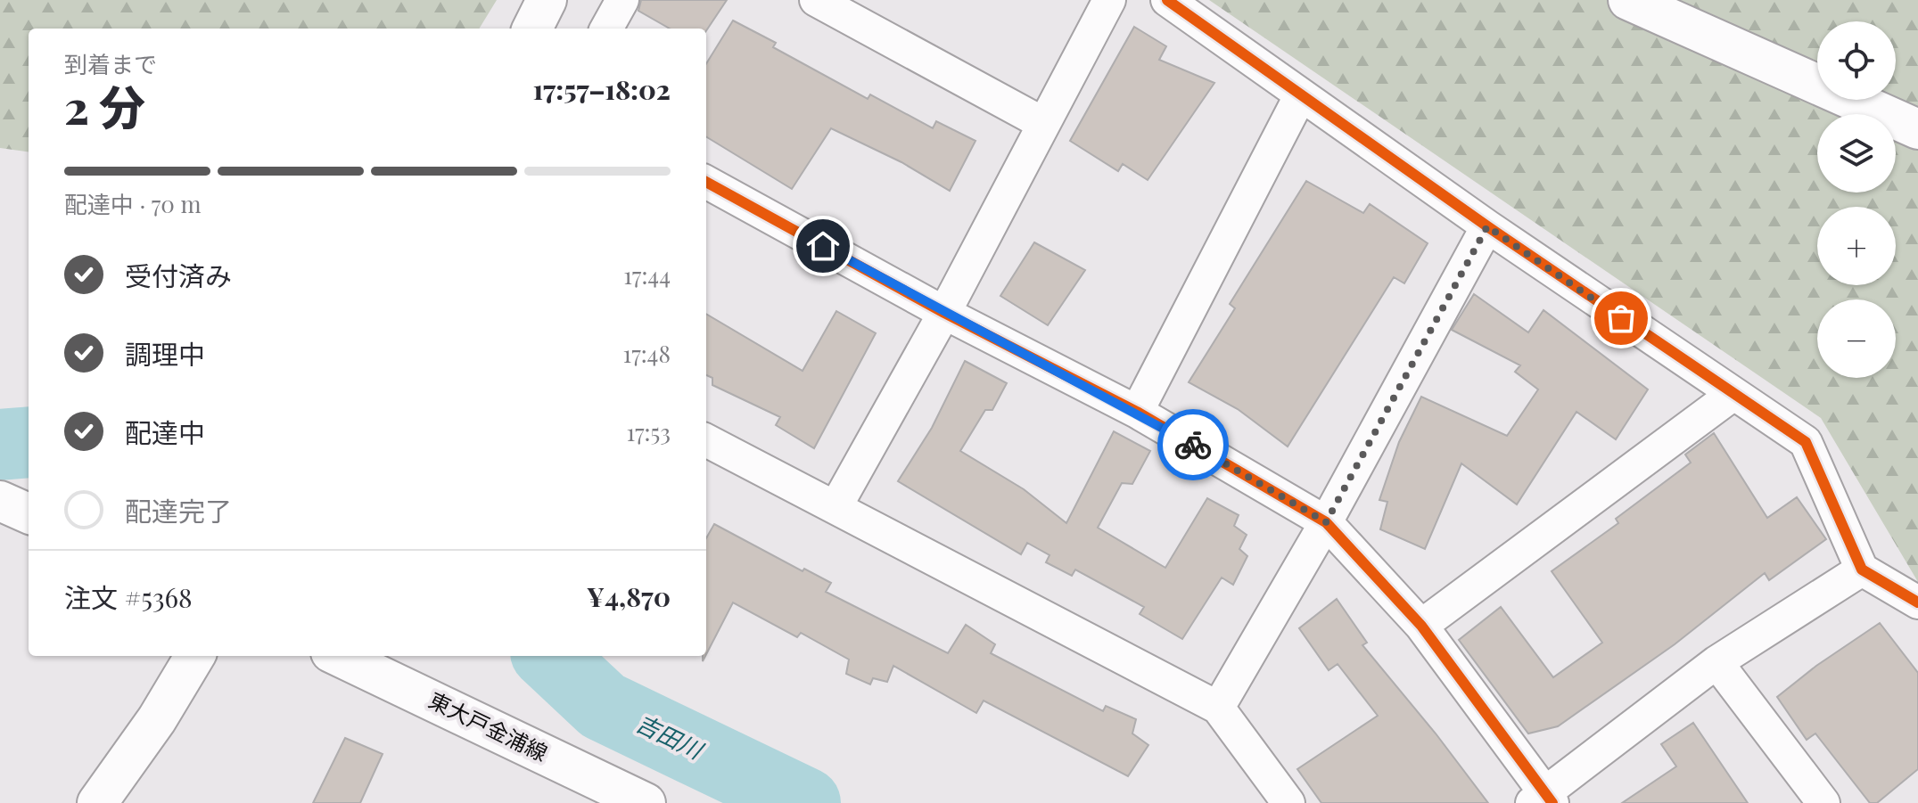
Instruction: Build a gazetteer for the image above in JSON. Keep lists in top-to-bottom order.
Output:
{
  "streets": {
    "street": ["東大戸金浦線"]
  },
  "water": ["吉田川"],
  "page": {
    "map_buttons": ["+", "−"],
    "heading": ["2 分", "到着まで", "17:57–18:02"],
    "panel": ["注文 #5368", "¥4,870"],
    "bar": "配達中 · 70 m",
    "list": [
      ["受付済み", "17:44"],
      ["調理中", "17:48"],
      ["配達中", "17:53"],
      "配達完了"
    ]
  }
}
